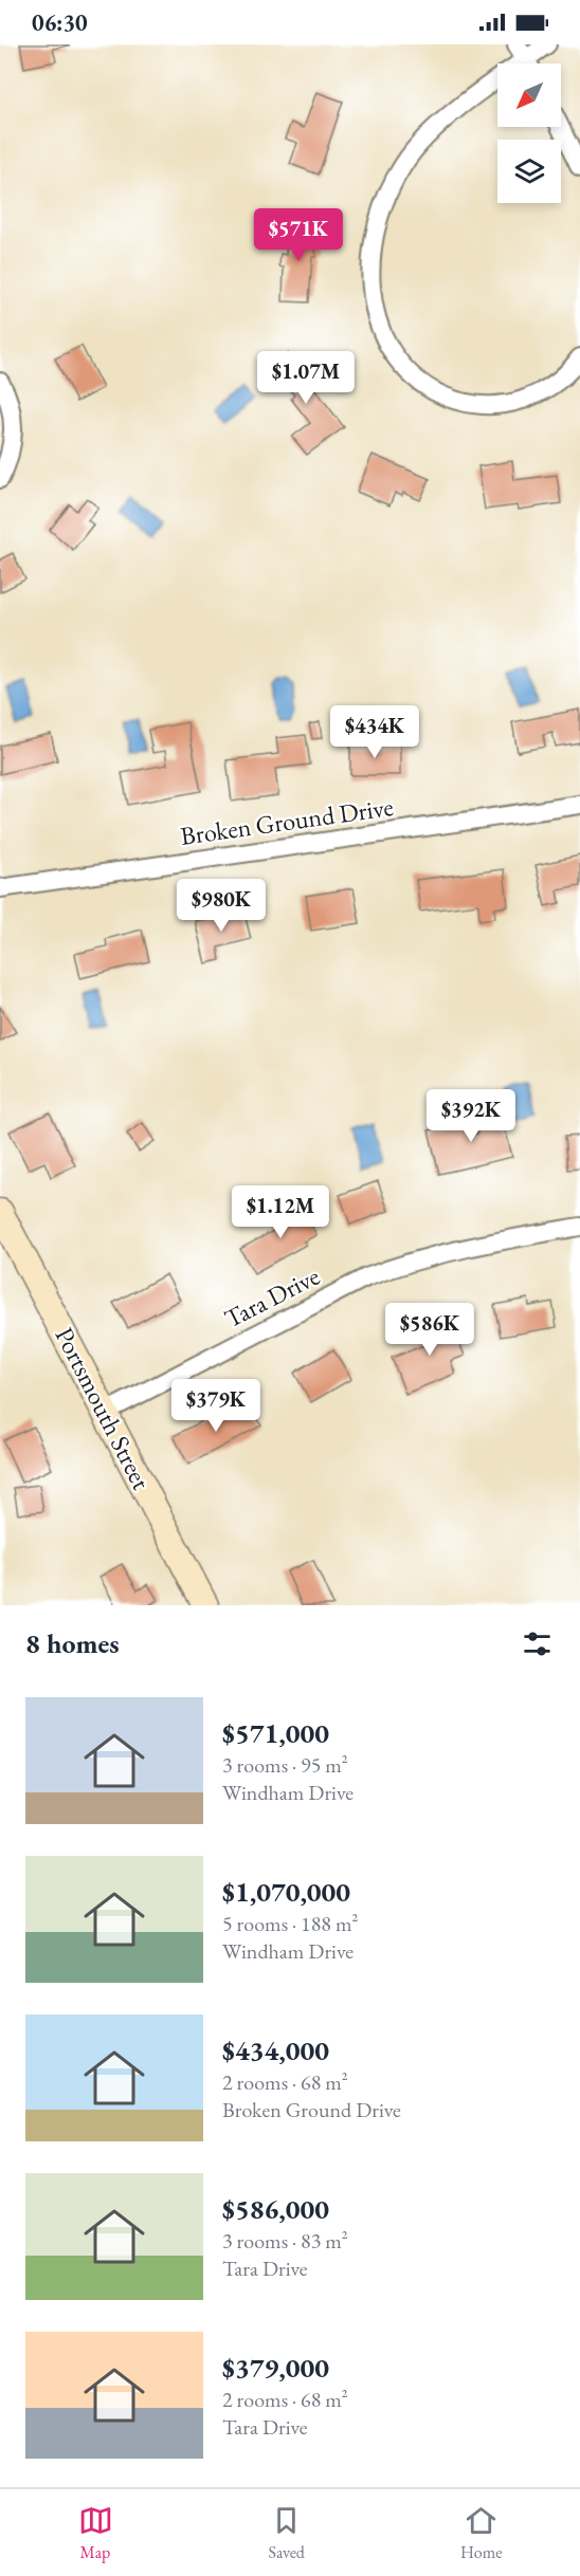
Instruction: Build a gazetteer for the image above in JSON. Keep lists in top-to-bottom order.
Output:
{
  "streets": {
    "street": ["Broken Ground Drive", "Tara Drive", "Portsmouth Street"]
  },
  "crossings": [
    ["Tara Drive", "Portsmouth Street"]
  ],
  "north": "bottom left",
  "page": {
    "status": "06:30",
    "price": [
      "$571K",
      "$1.07M",
      "$434K",
      "$980K",
      "$392K",
      "$1.12M",
      "$586K",
      "$379K"
    ],
    "heading": "8 homes",
    "list": [
      {
        "name": "$571,000",
        "note": "3 rooms · 95 m² · Windham Drive"
      },
      {
        "name": "$1,070,000",
        "note": "5 rooms · 188 m² · Windham Drive"
      },
      {
        "name": "$434,000",
        "note": "2 rooms · 68 m² · Broken Ground Drive"
      },
      {
        "name": "$586,000",
        "note": "3 rooms · 83 m² · Tara Drive"
      },
      {
        "name": "$379,000",
        "note": "2 rooms · 68 m² · Tara Drive"
      }
    ],
    "tabs": ["Map", "Saved", "Home"]
  }
}
